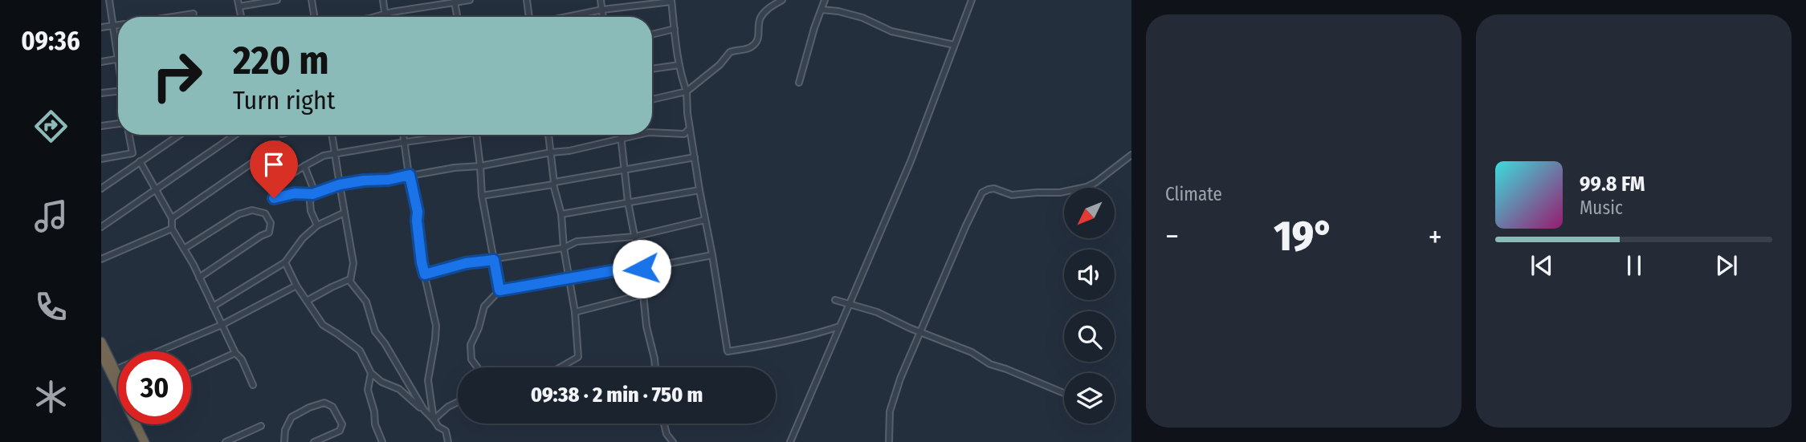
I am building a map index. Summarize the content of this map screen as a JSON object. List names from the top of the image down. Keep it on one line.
{"north":"bottom left","page":{"tabs":"09:36","tile":"Climate","turn":["220 m","Turn right"],"song":["99.8 FM","Music"],"heat":["−","19°","+"],"limit":"30","trip":"09:38 · 2 min · 750 m"}}
